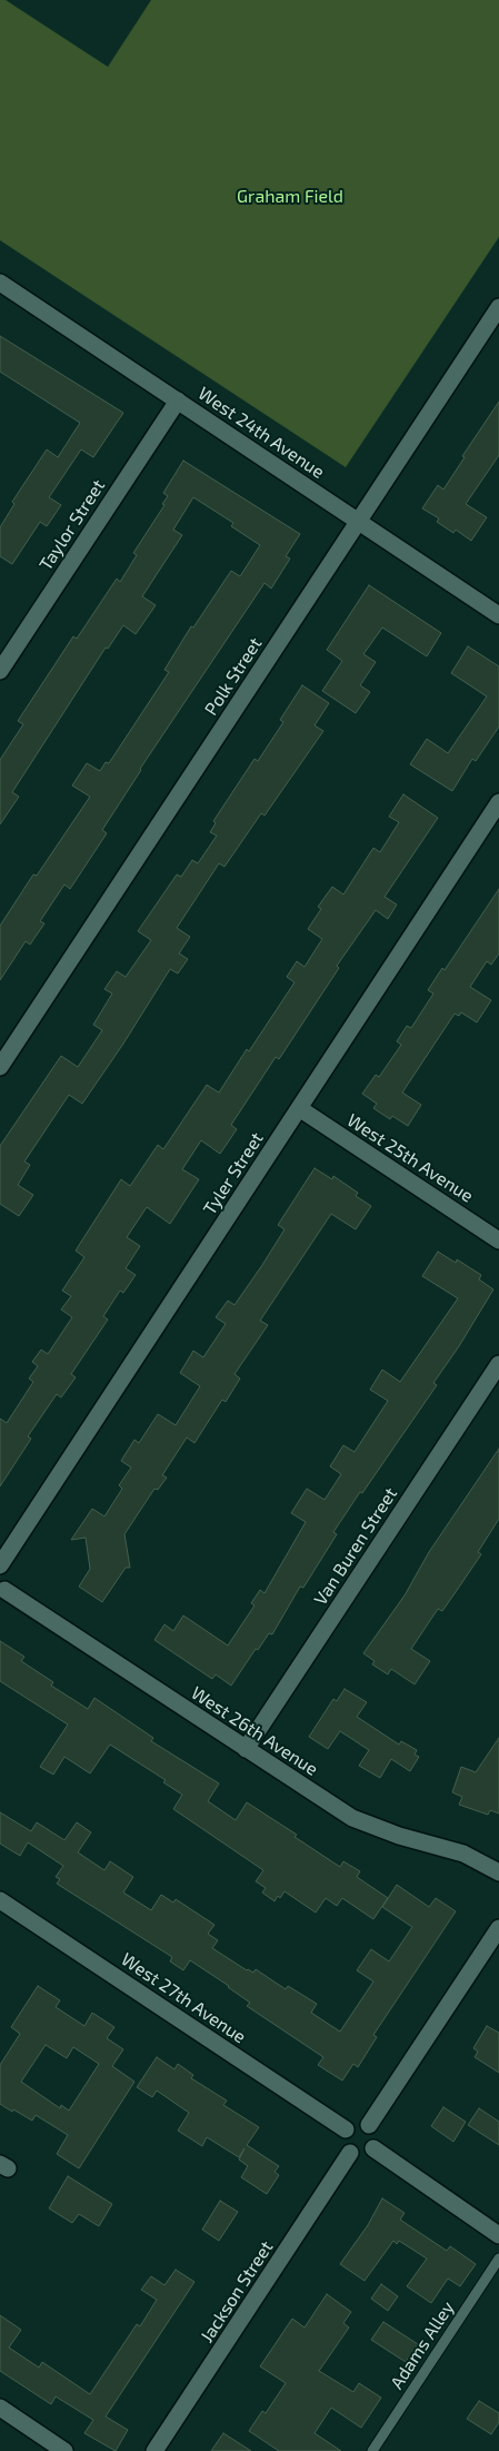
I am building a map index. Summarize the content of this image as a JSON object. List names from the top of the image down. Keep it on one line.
{"streets":{"street":["West 24th Avenue","Taylor Street","Polk Street","West 25th Avenue","Tyler Street","Van Buren Street","West 26th Avenue","West 27th Avenue","Jackson Street"],"lane":["Adams Alley"]},"crossings":[["West 24th Avenue","Taylor Street"],["West 24th Avenue","Polk Street"],["West 25th Avenue","Tyler Street"],["Van Buren Street","West 26th Avenue"],["West 27th Avenue","Jackson Street"]],"parks":["Graham Field"]}
